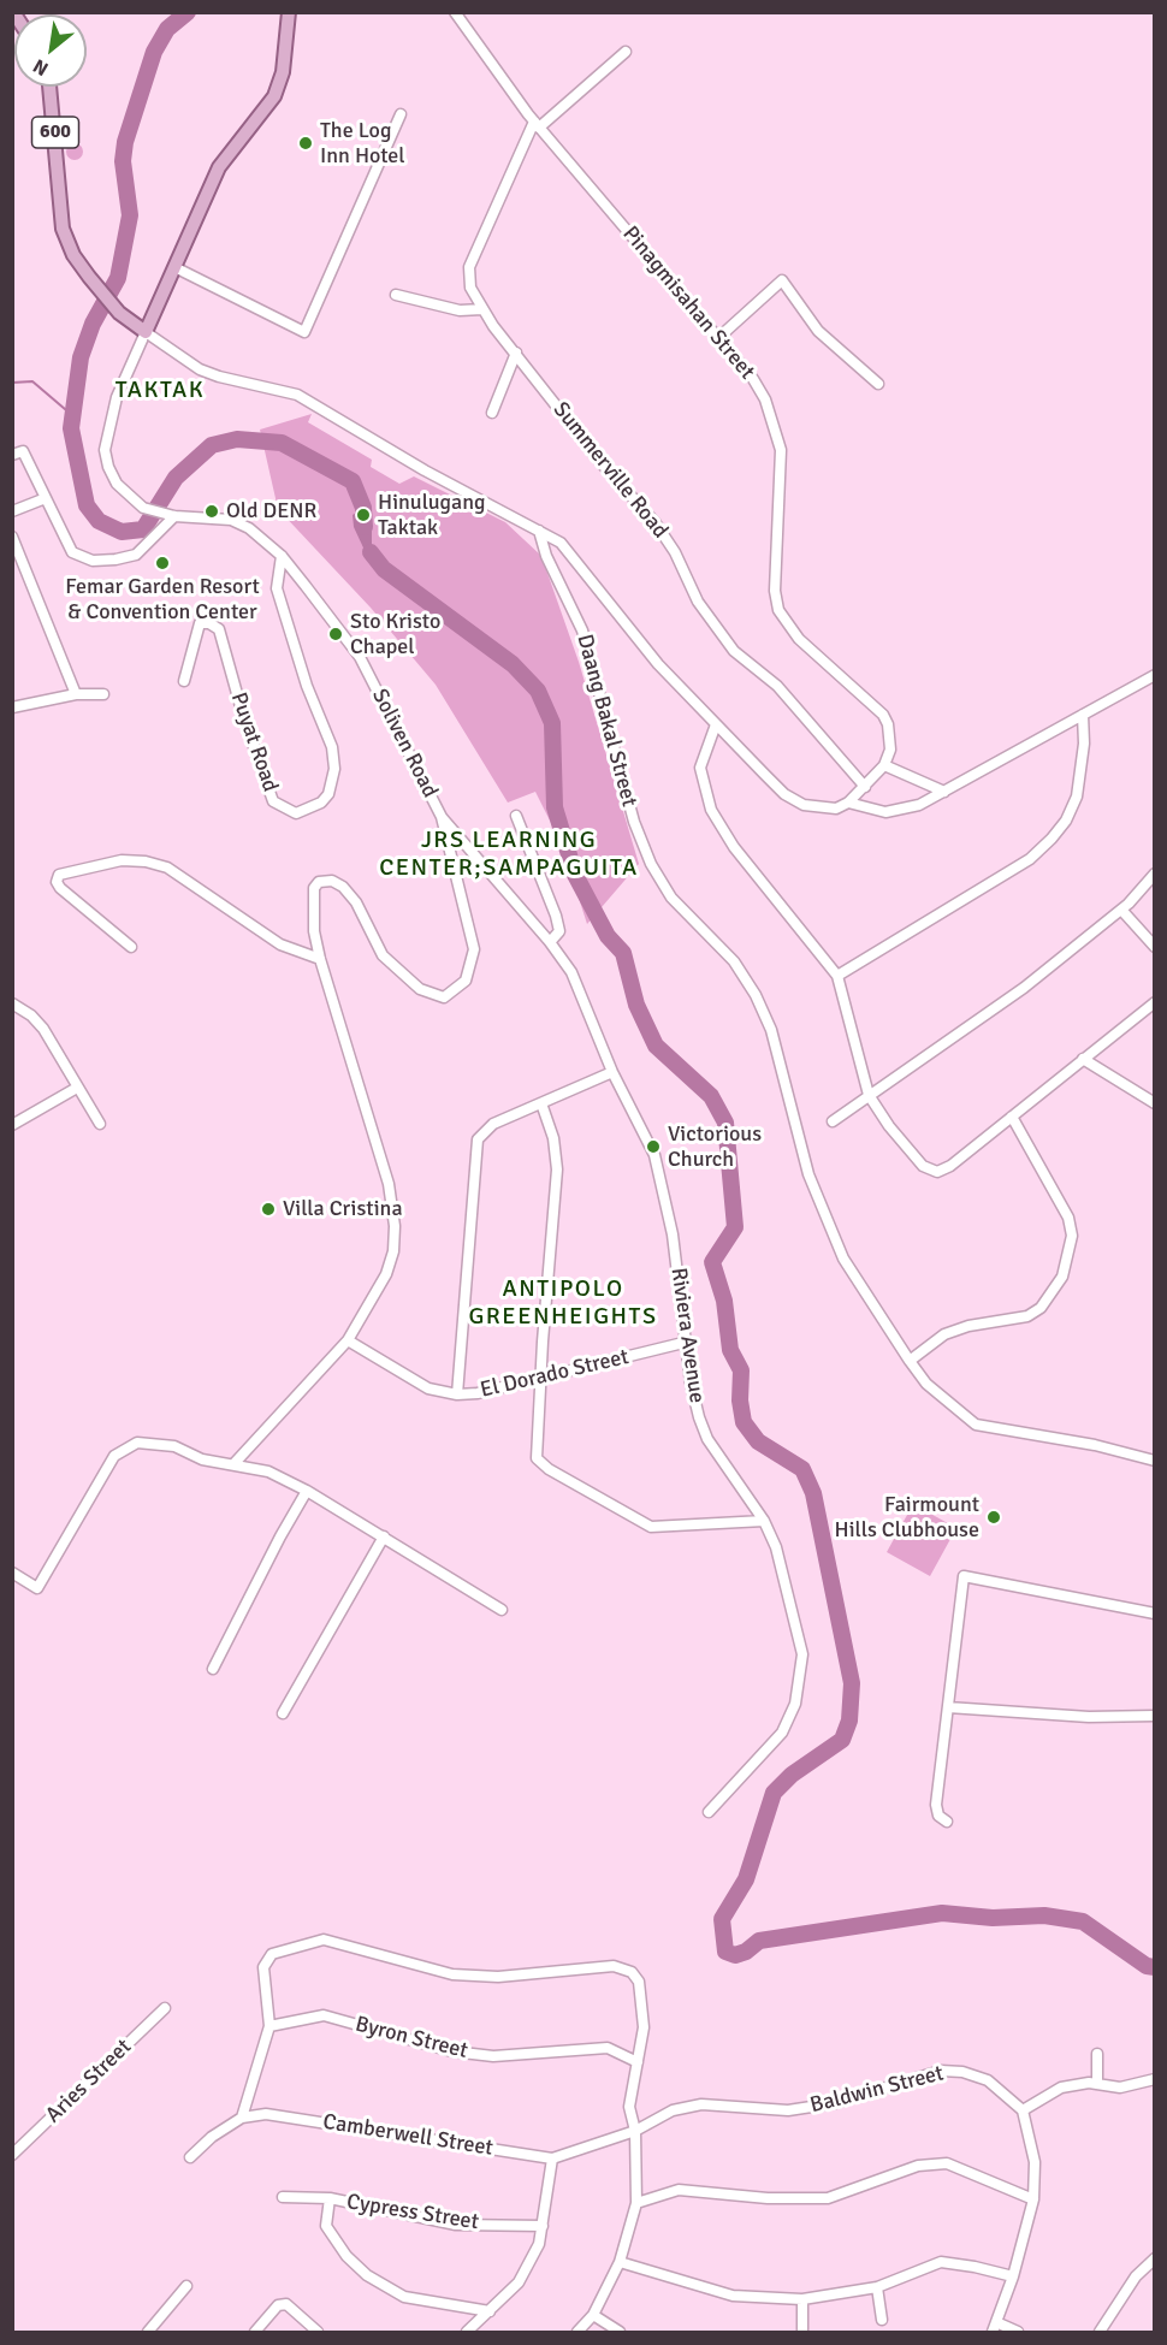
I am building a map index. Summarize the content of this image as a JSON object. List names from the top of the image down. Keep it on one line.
{"streets":{"main road":["600"],"street":["Pinagmisahan Street","Summerville Road","Daang Bakal Street","Puyat Road","Soliven Road","Riviera Avenue","El Dorado Street","Byron Street","Aries Street","Baldwin Street","Camberwell Street","Cypress Street"]},"crossings":[["600","Daang Bakal Street"],["600","Soliven Road"],["Pinagmisahan Street","Summerville Road"],["Puyat Road","Soliven Road"],["Soliven Road","Riviera Avenue"],["Riviera Avenue","El Dorado Street"],["Baldwin Street","Camberwell Street"]],"districts":["TAKTAK","JRS LEARNING CENTER;SAMPAGUITA","ANTIPOLO GREENHEIGHTS"],"places":["The Log Inn Hotel","Old DENR","Hinulugang Taktak","Femar Garden Resort & Convention Center","Sto Kristo Chapel","Victorious Church","Villa Cristina","Fairmount Hills Clubhouse"],"north":"bottom left"}
